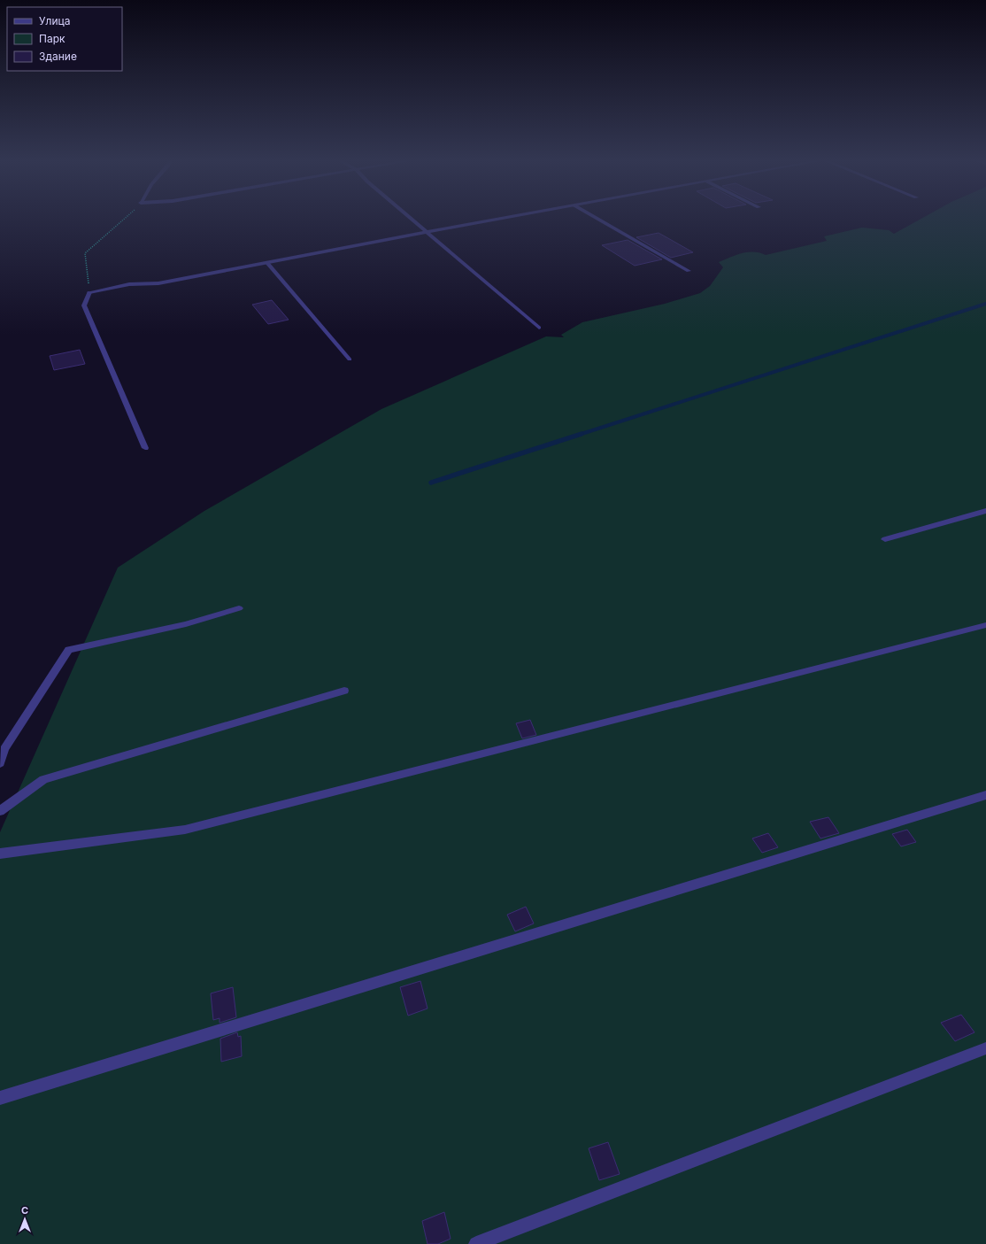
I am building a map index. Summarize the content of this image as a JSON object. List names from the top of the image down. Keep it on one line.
{"legend":["Улица","Парк","Здание"],"north":"top"}
